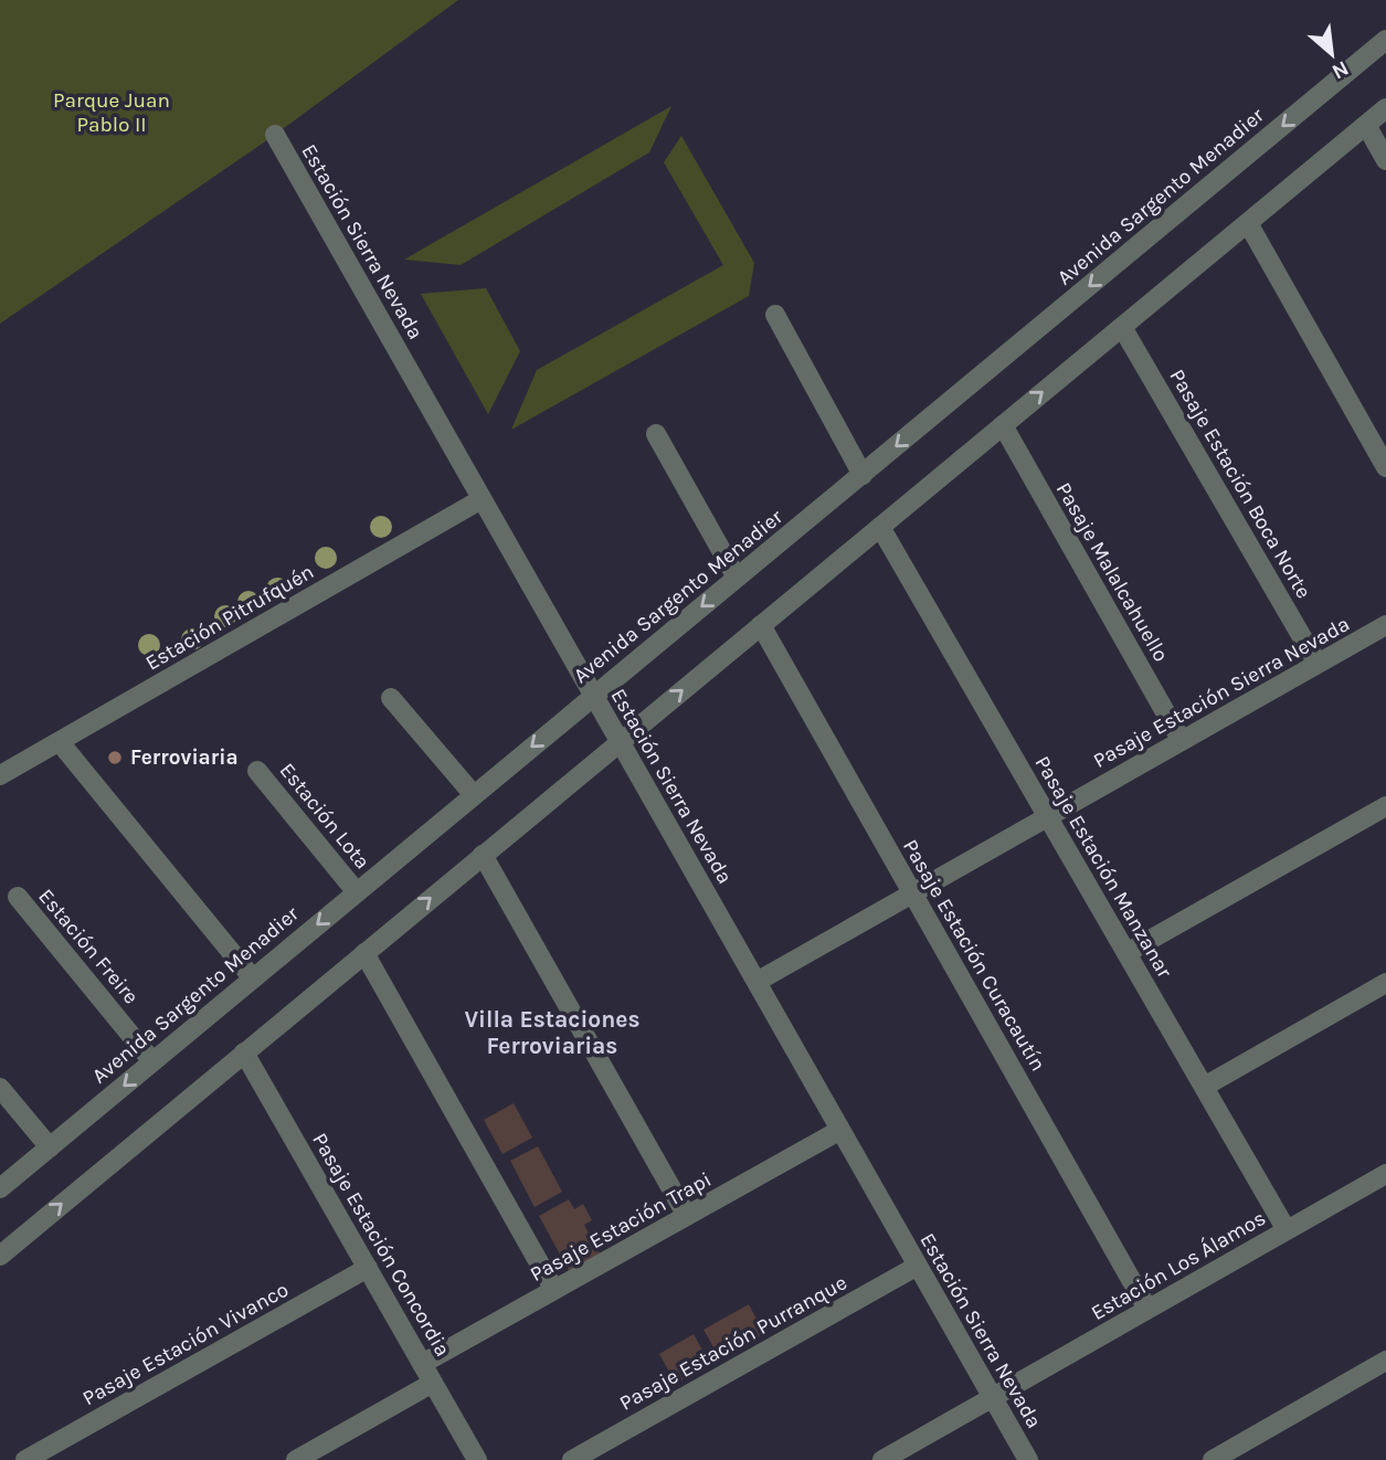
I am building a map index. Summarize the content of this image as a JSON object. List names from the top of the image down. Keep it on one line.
{"streets":{"street":["Avenida Sargento Menadier","Estación Sierra Nevada","Pasaje Estación Boca Norte","Pasaje Malalcahuello","Estación Pitrufquén","Pasaje Estación Sierra Nevada","Estación Lota","Pasaje Estación Manzanar","Estación Freire","Pasaje Estación Curacautín","Pasaje Estación Trapi","Pasaje Estación Concordia","Estación Los Álamos","Pasaje Estación Purranque","Pasaje Estación Vivanco"]},"crossings":[["Avenida Sargento Menadier","Estación Sierra Nevada"],["Avenida Sargento Menadier","Estación Lota"],["Avenida Sargento Menadier","Estación Freire"],["Estación Sierra Nevada","Estación Pitrufquén"],["Estación Sierra Nevada","Pasaje Estación Sierra Nevada"],["Estación Sierra Nevada","Pasaje Estación Trapi"],["Estación Sierra Nevada","Estación Los Álamos"],["Estación Sierra Nevada","Pasaje Estación Purranque"],["Pasaje Estación Boca Norte","Pasaje Estación Sierra Nevada"],["Pasaje Malalcahuello","Pasaje Estación Sierra Nevada"],["Pasaje Estación Sierra Nevada","Pasaje Estación Manzanar"],["Pasaje Estación Sierra Nevada","Pasaje Estación Curacautín"],["Pasaje Estación Manzanar","Estación Los Álamos"],["Pasaje Estación Curacautín","Estación Los Álamos"],["Pasaje Estación Trapi","Pasaje Estación Concordia"],["Pasaje Estación Concordia","Pasaje Estación Vivanco"]],"districts":["Villa Estaciones Ferroviarias"],"parks":["Parque Juan Pablo II"],"places":["Ferroviaria"],"north":"bottom right"}
